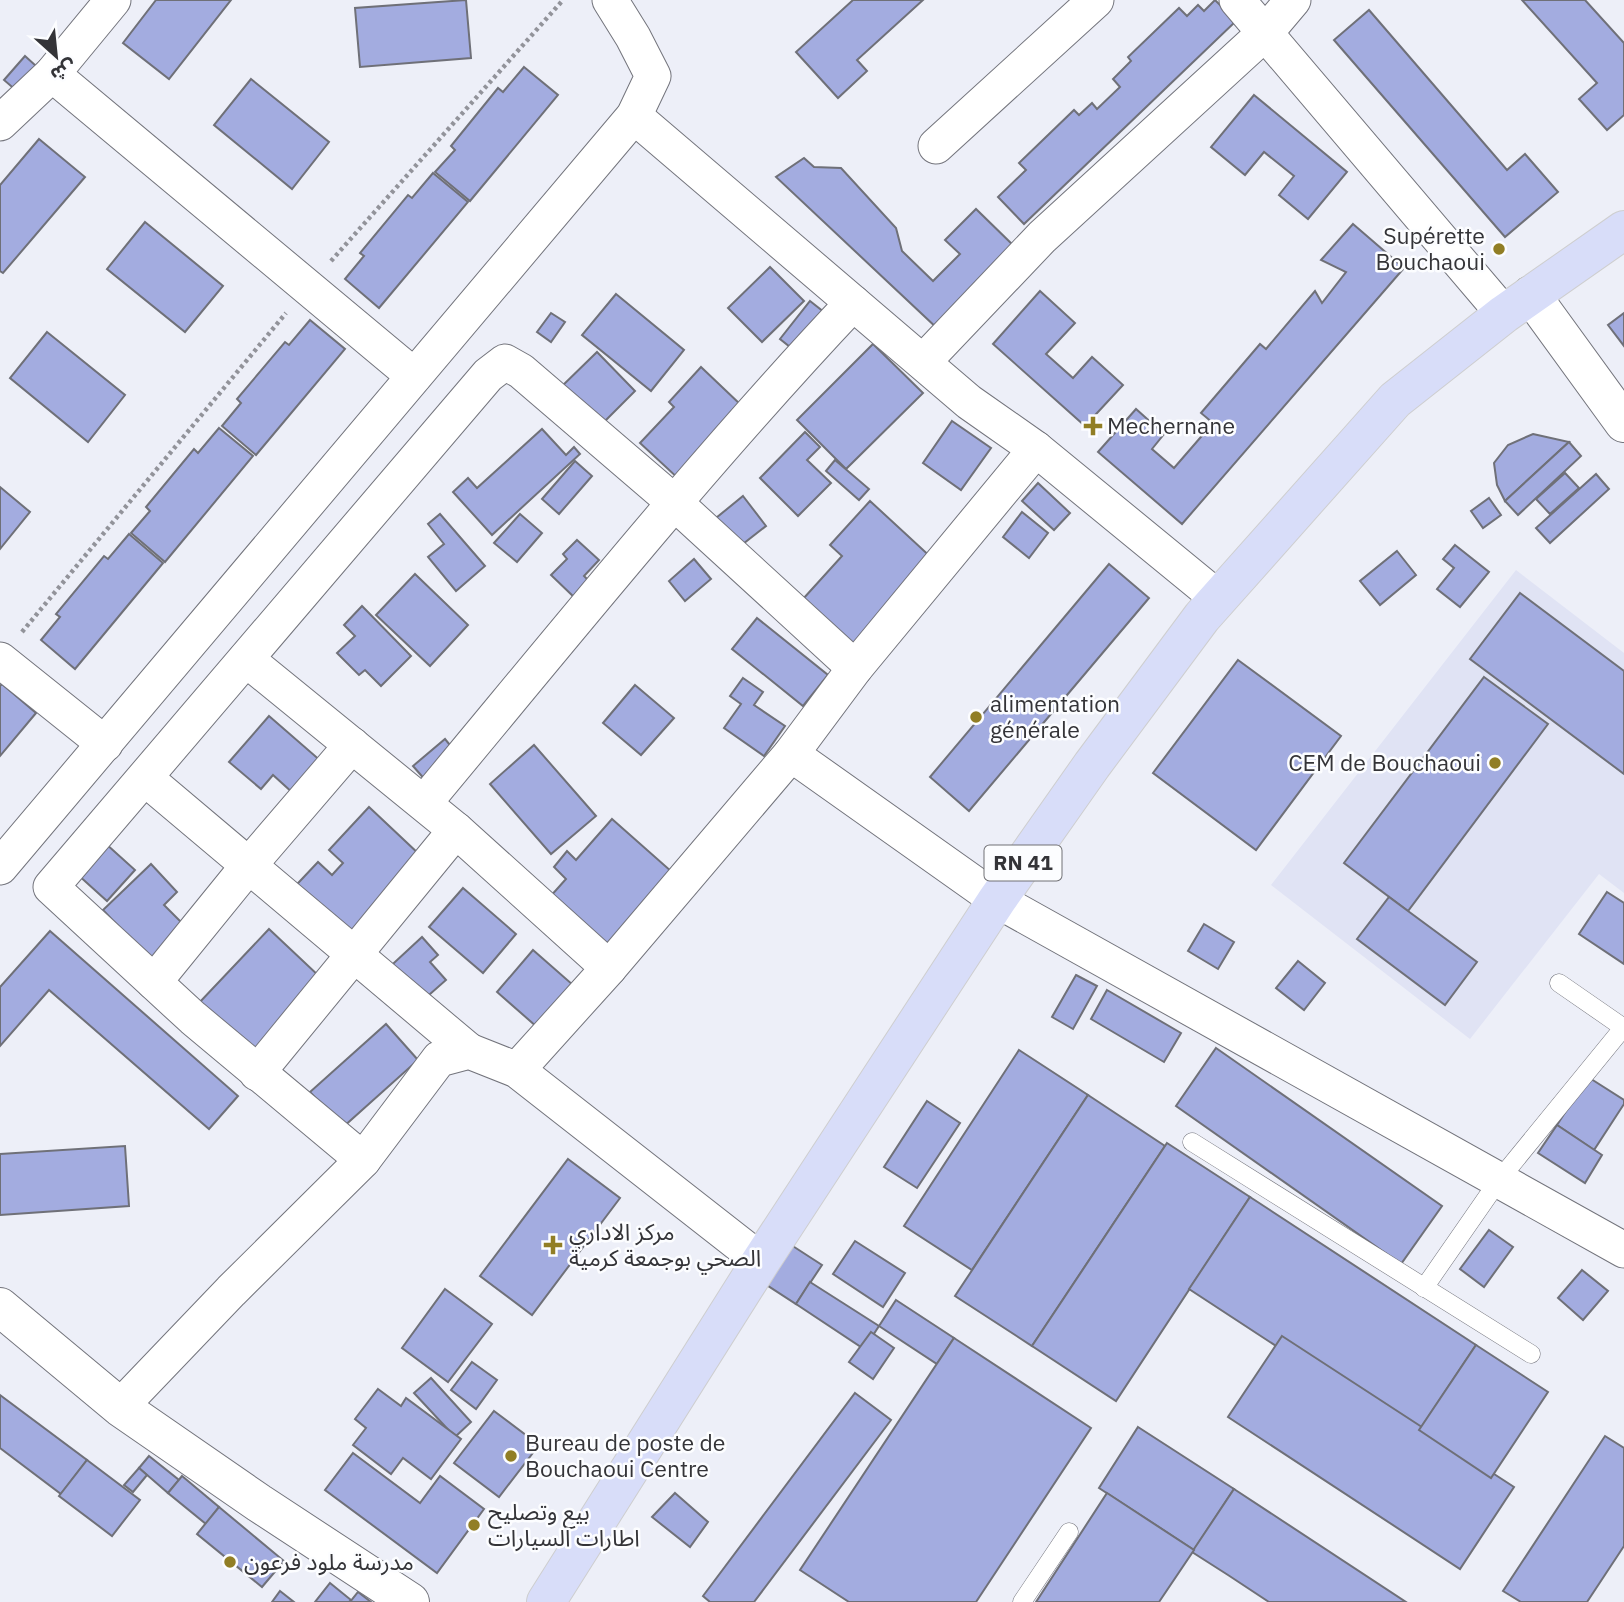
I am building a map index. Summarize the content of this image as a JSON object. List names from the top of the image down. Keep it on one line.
{"streets":{"main road":["RN 41"]},"places":{"other":["Supérette Bouchaoui","alimentation générale","CEM de Bouchaoui","Bureau de poste de Bouchaoui Centre","بيع وتصليح اطارات السيارات","مدرسة ملود فرعون"],"health":["Mechernane","مركز الاداري الصحي بوجمعة كرمية"]},"north":"bottom right"}
